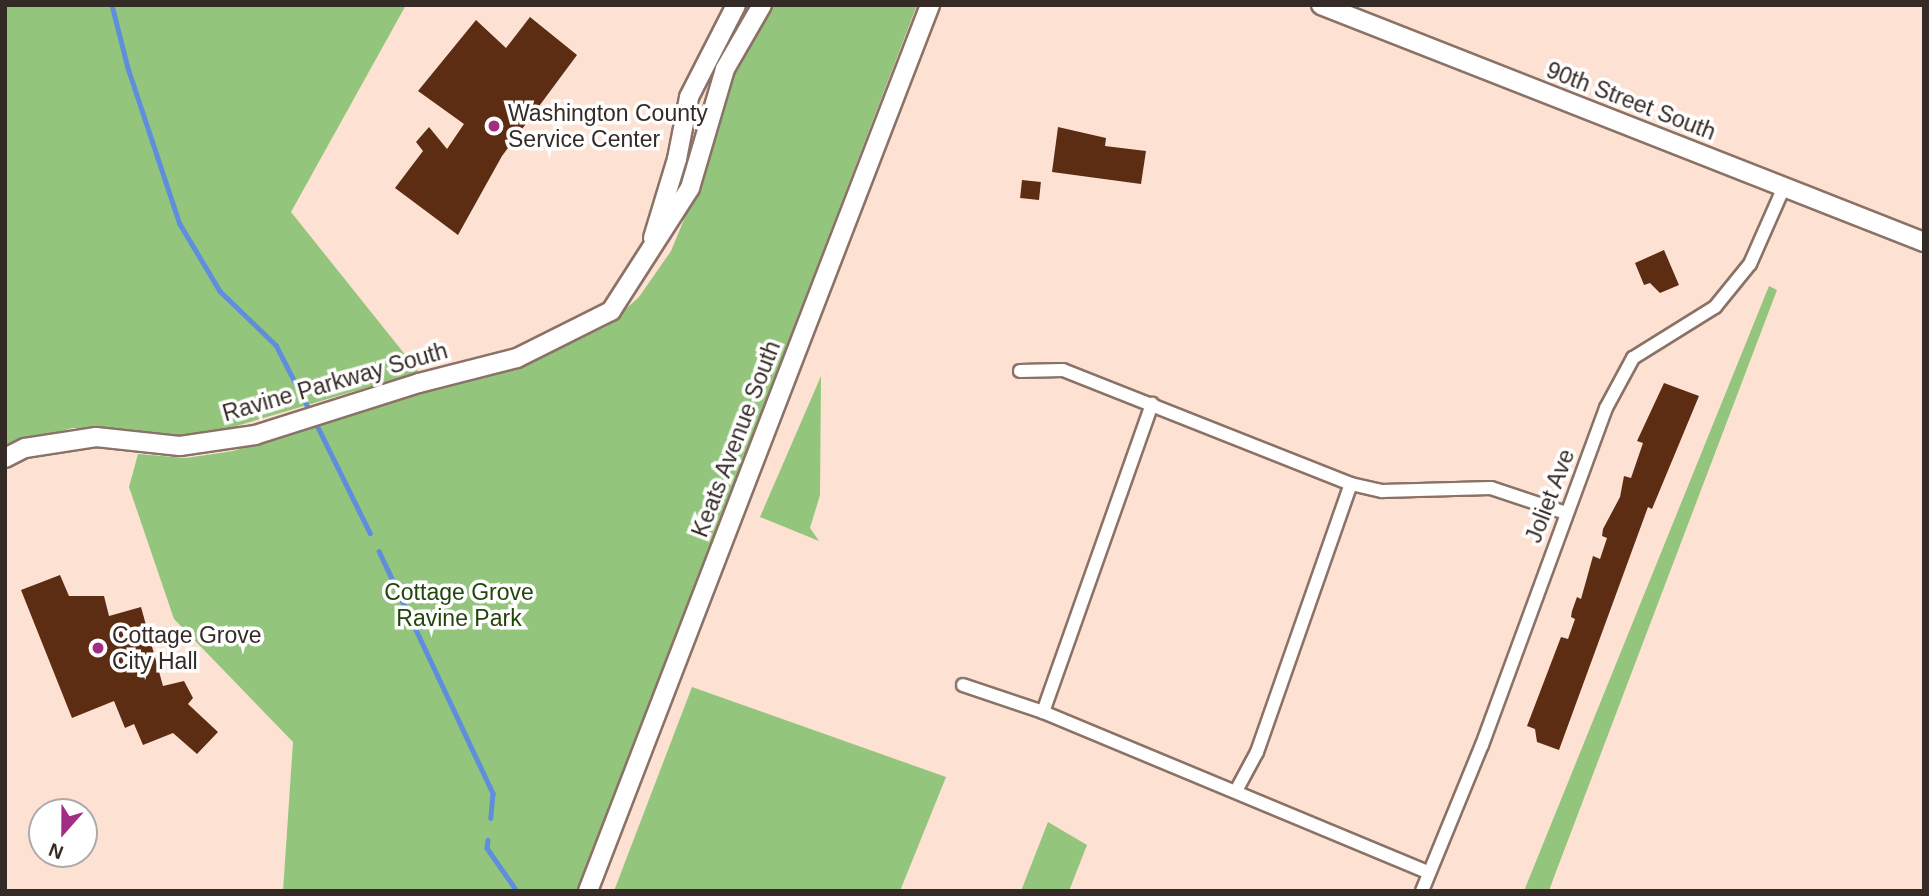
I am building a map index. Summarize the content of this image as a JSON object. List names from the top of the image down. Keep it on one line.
{"streets":{"street":["90th Street South","Ravine Parkway South","Keats Avenue South","Joliet Ave"]},"crossings":[["90th Street South","Joliet Ave"]],"parks":["Cottage Grove Ravine Park"],"places":["Washington County Service Center","Cottage Grove City Hall"],"north":"bottom"}
